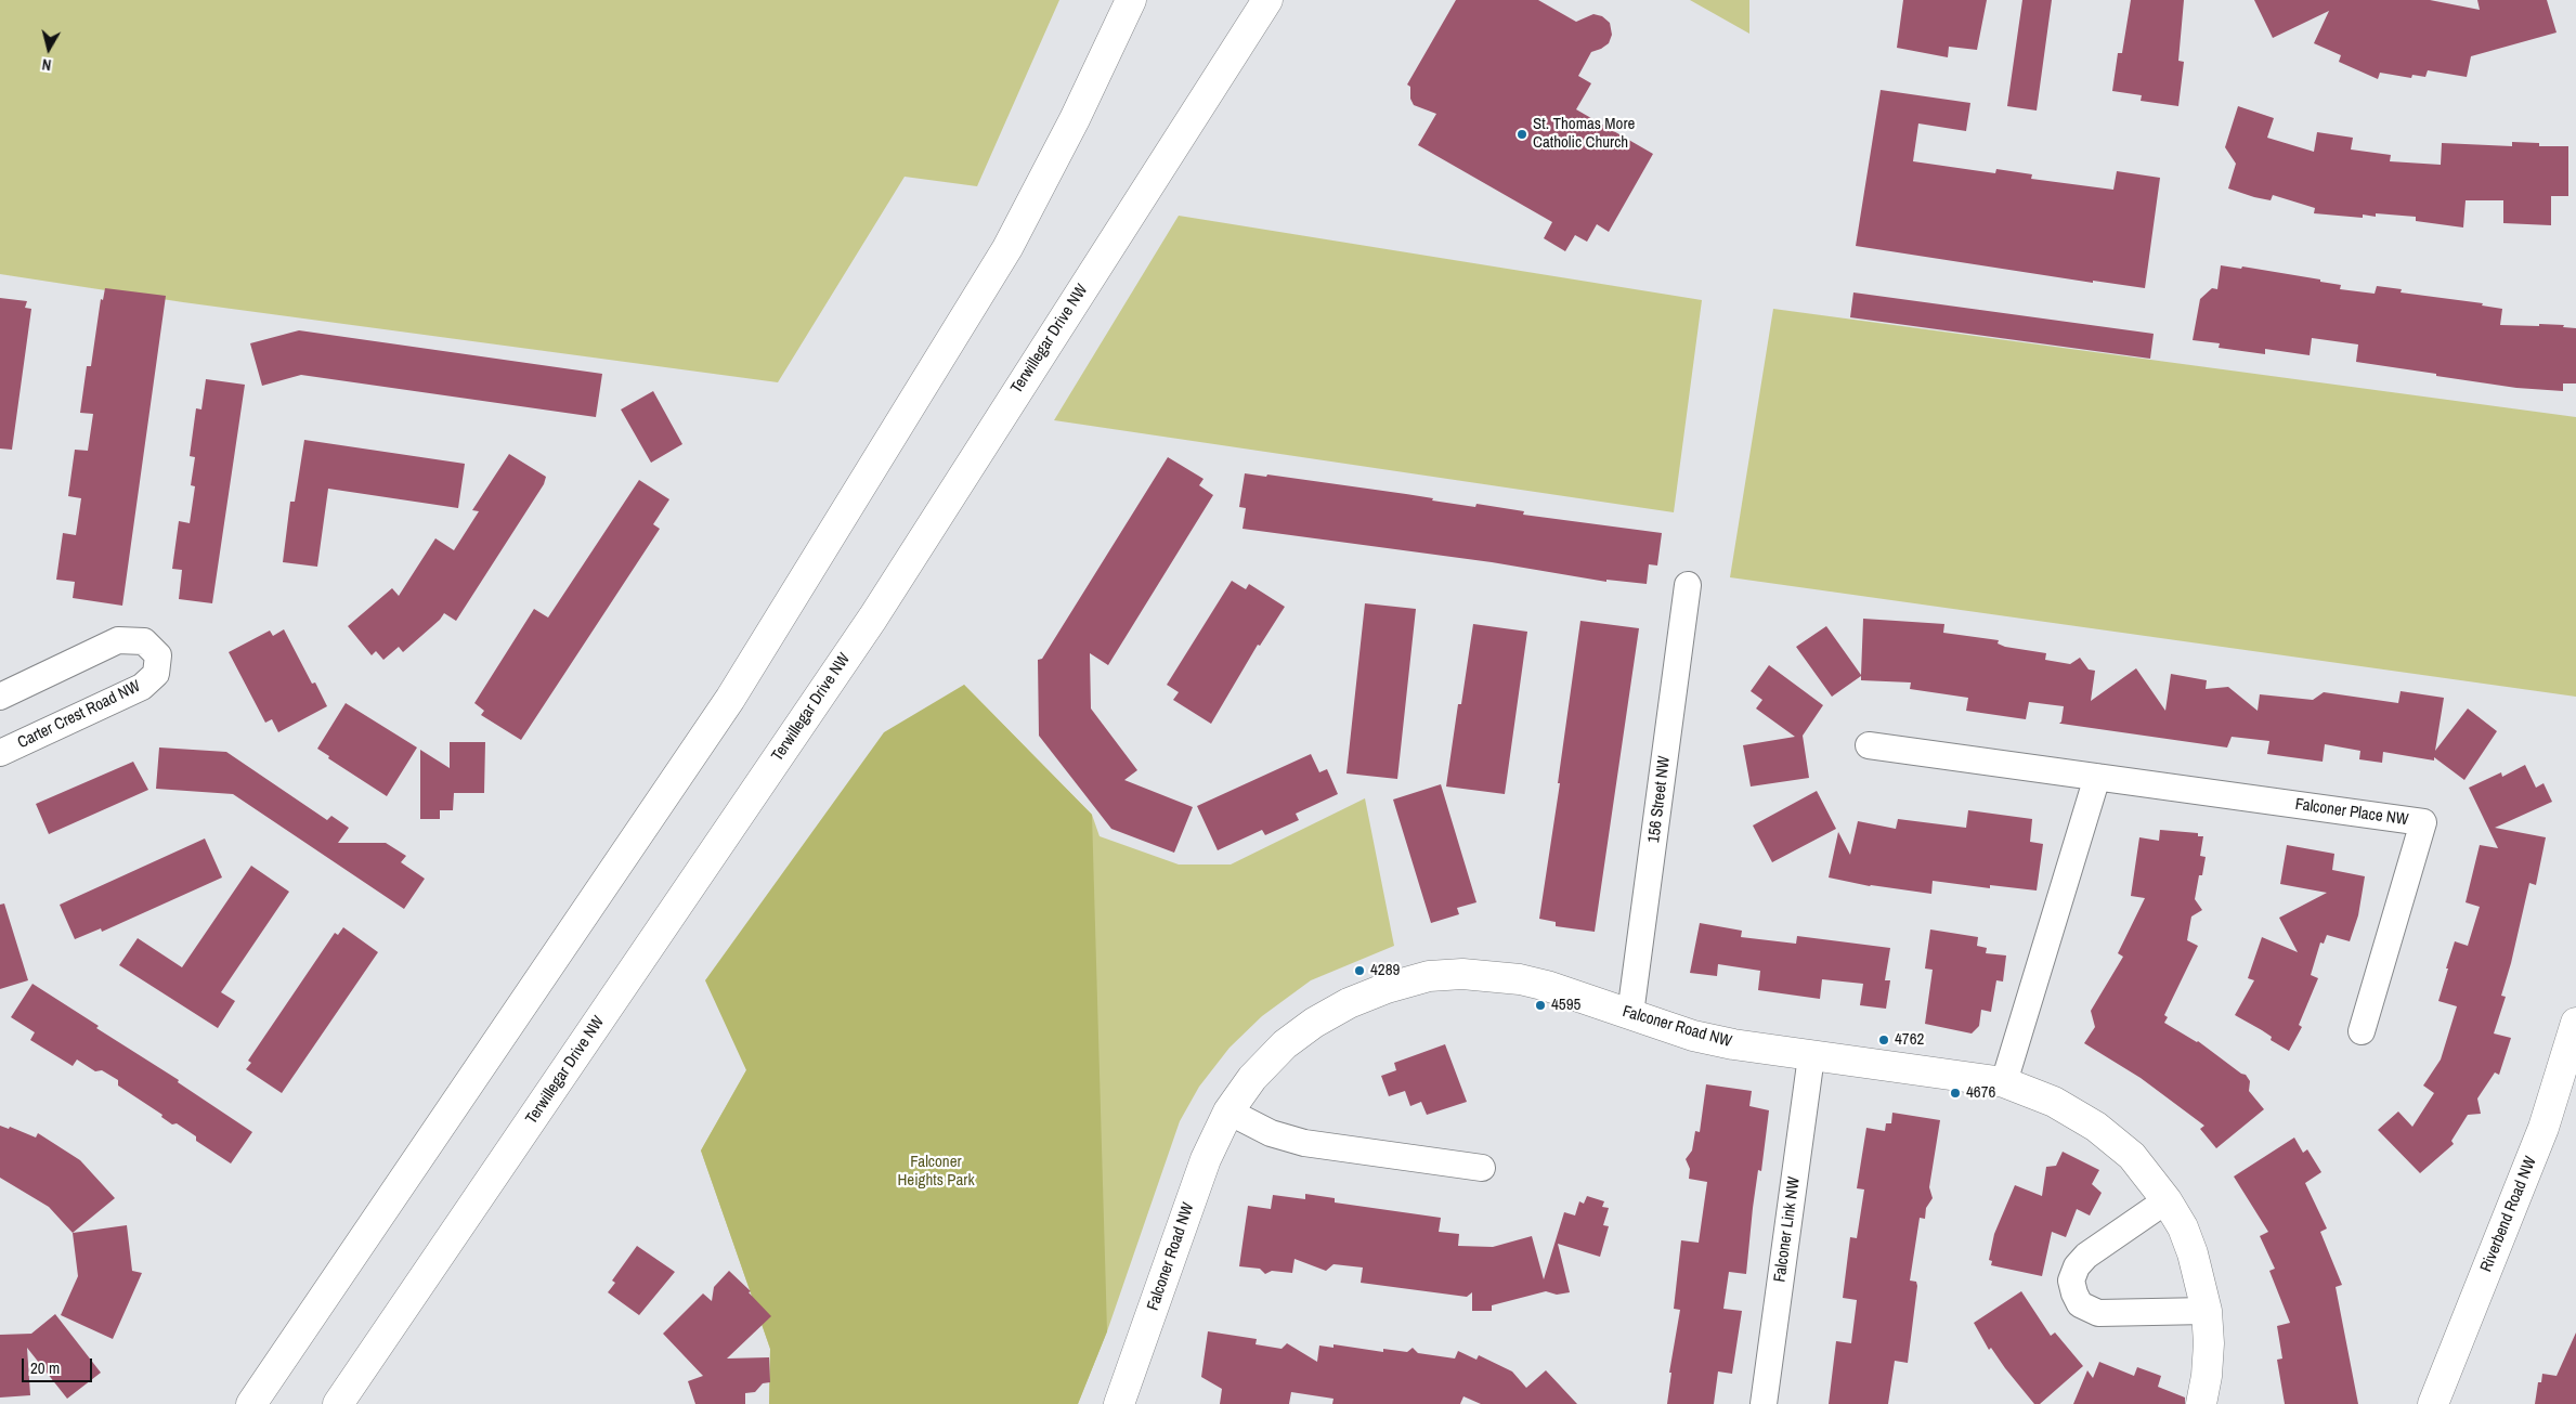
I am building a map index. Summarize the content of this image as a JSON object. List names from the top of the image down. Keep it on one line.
{"streets":{"main road":["Terwillegar Drive NW","Falconer Road NW","Riverbend Road NW"],"street":["Carter Crest Road NW","156 Street NW","Falconer Place NW","Falconer Link NW"]},"crossings":[["156 Street NW","Falconer Road NW"],["Falconer Road NW","Falconer Link NW"]],"parks":["Falconer Heights Park"],"places":["St. Thomas More Catholic Church","4289","4595","4762","4676"],"scale_bar":"20 m","north":"bottom"}
